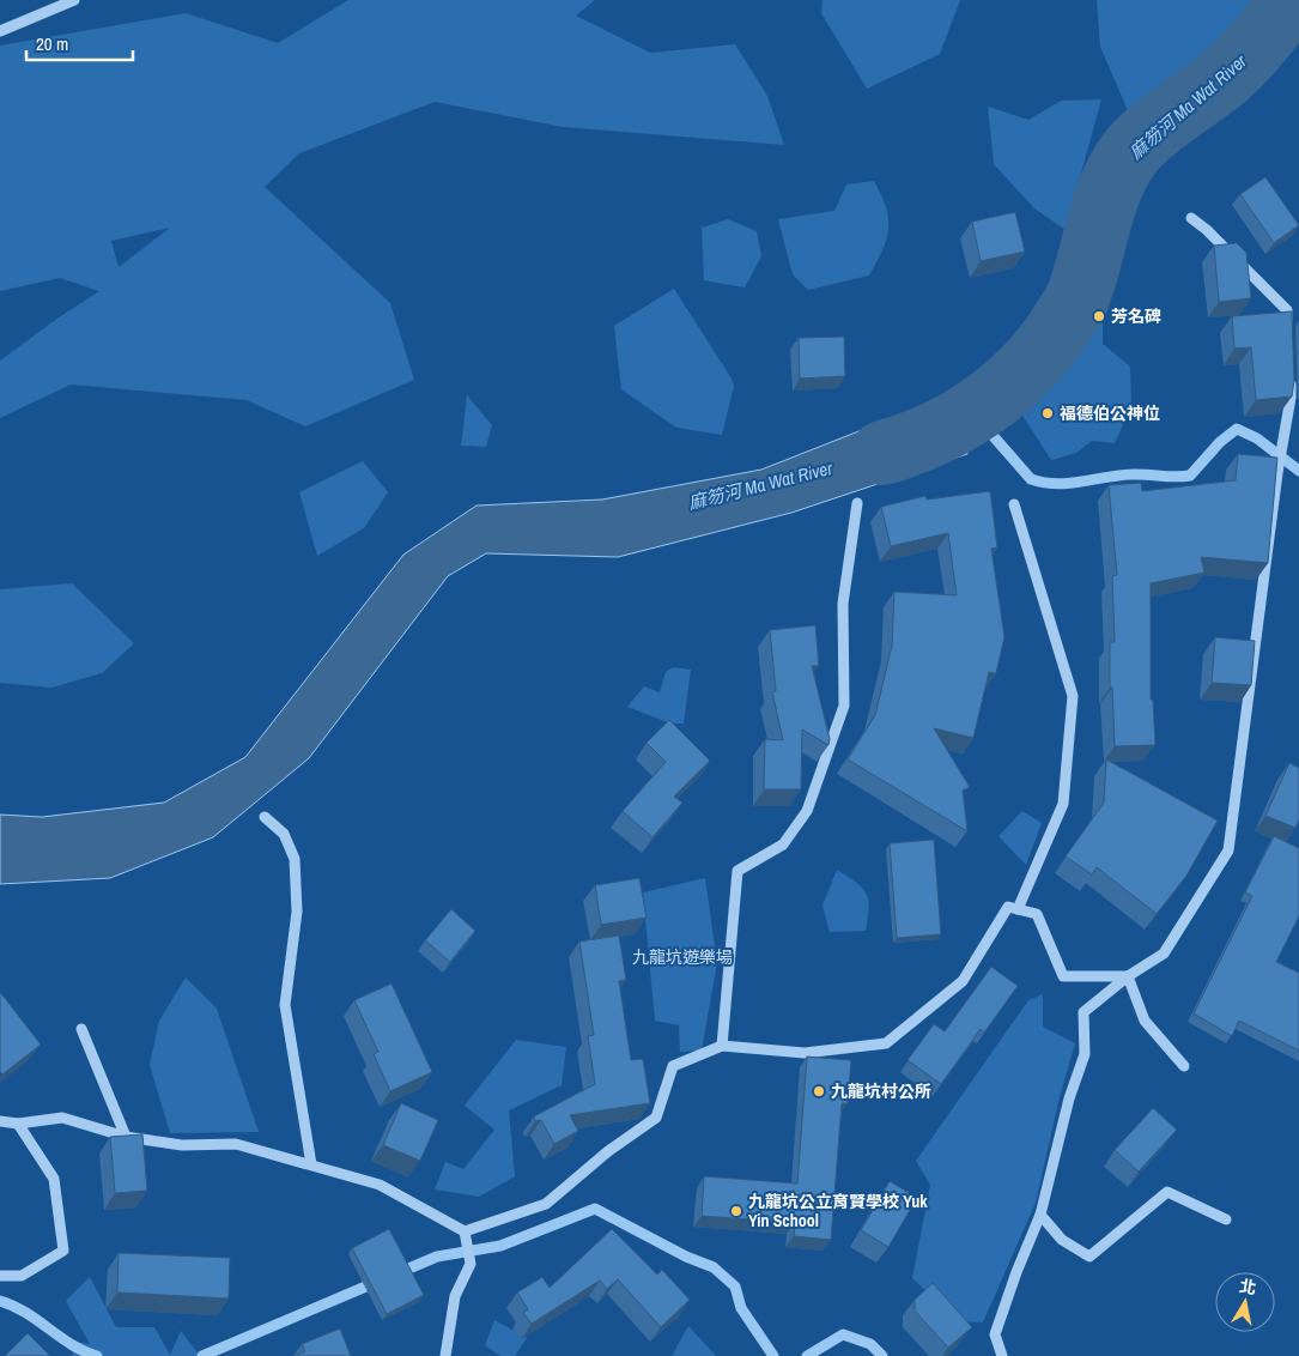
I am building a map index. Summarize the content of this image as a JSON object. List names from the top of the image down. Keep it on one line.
{"water":["麻笏河 Ma Wat River"],"parks":["九龍坑遊樂場"],"places":["芳名碑","福德伯公神位","九龍坑村公所","九龍坑公立育賢學校 Yuk Yin School"],"scale_bar":"20 m","north":"top"}
